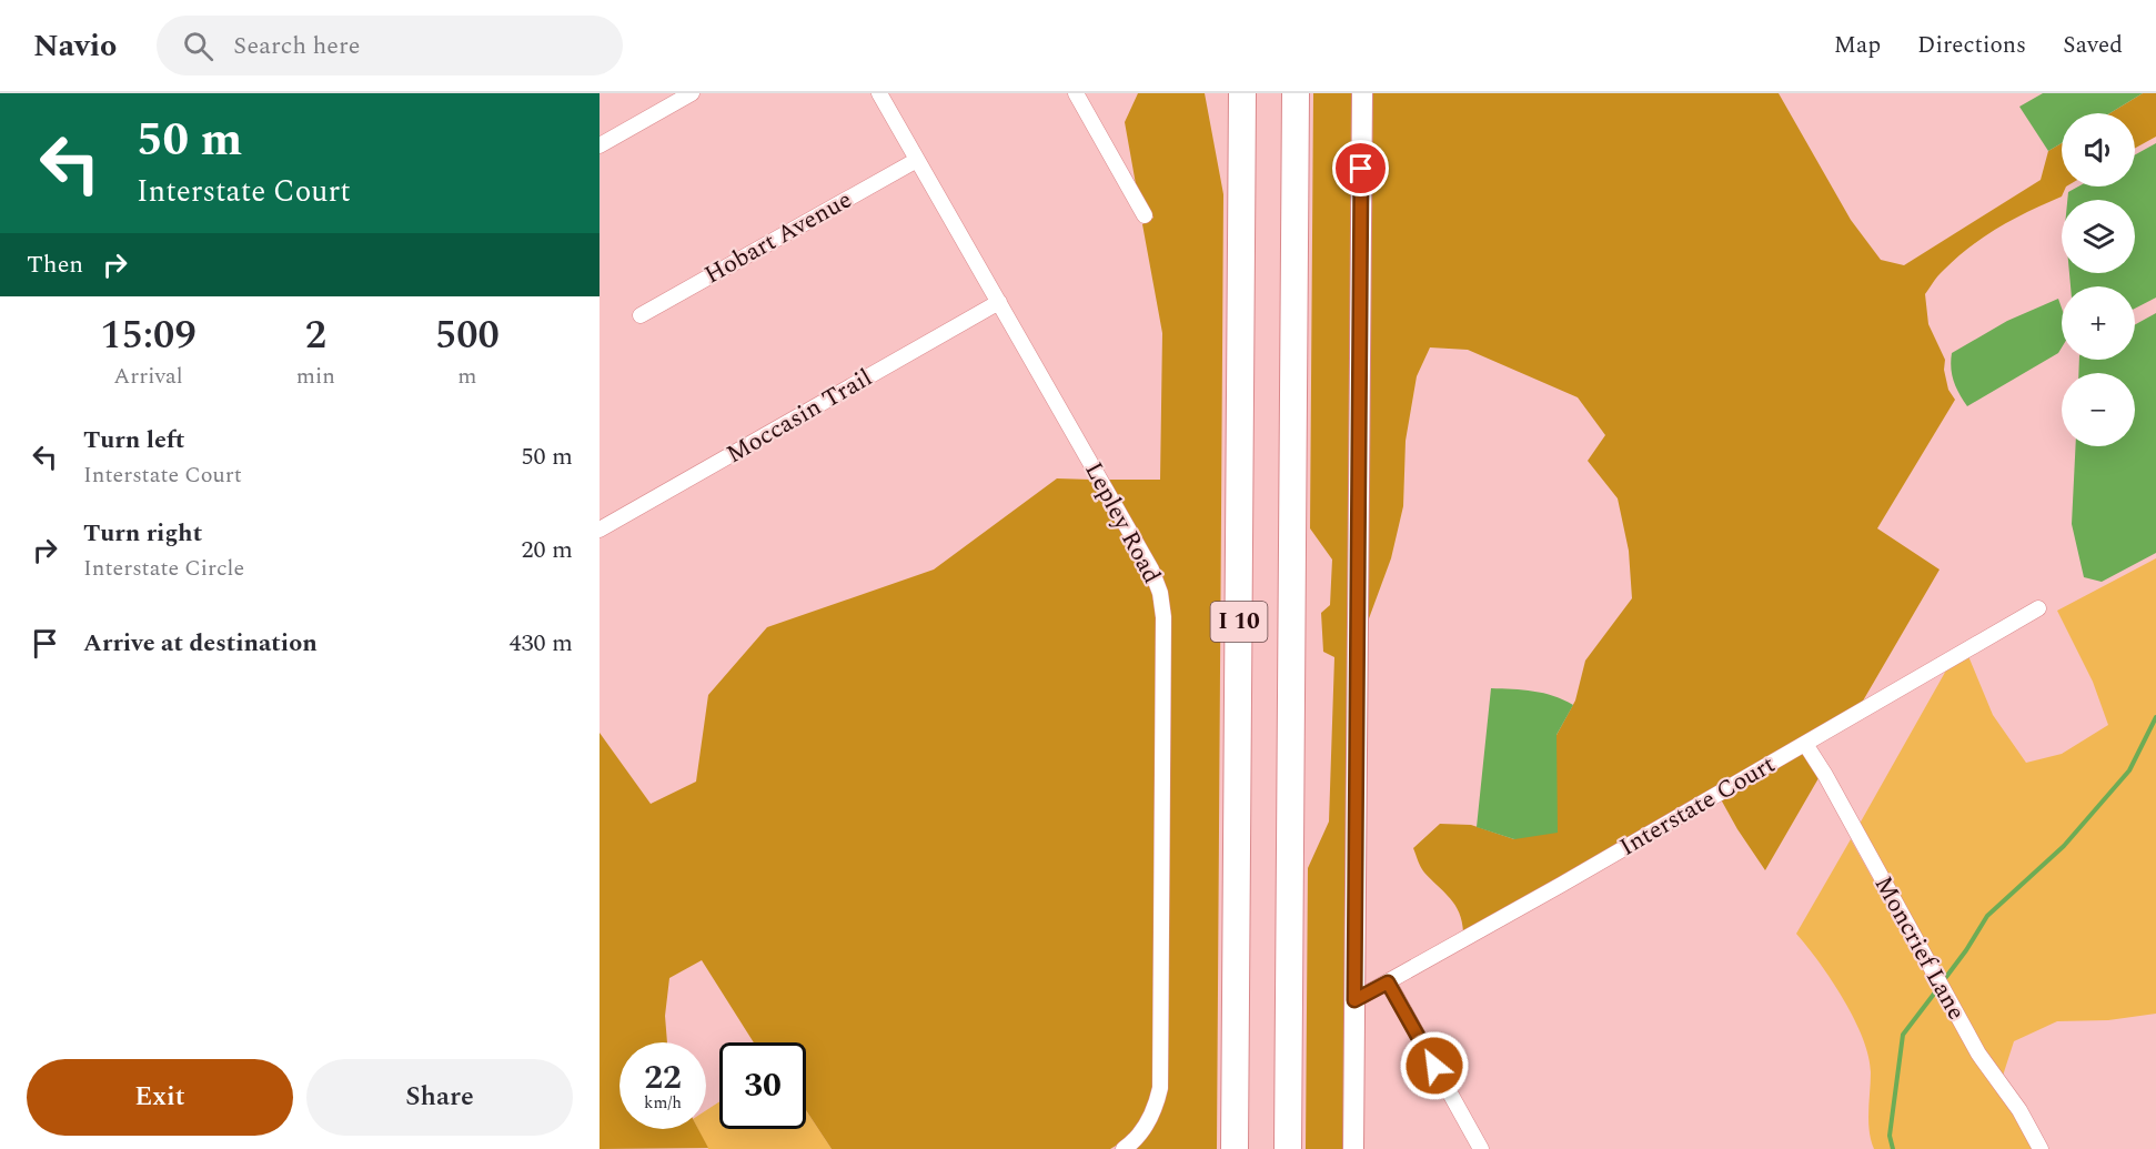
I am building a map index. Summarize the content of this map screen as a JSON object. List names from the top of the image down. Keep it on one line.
{"streets":{"highway":["I 10"],"street":["Hobart Avenue","Moccasin Trail","Lepley Road","Interstate Court","Moncrief Lane"]},"crossings":[["Hobart Avenue","Lepley Road"],["Moccasin Trail","Lepley Road"],["Interstate Court","Moncrief Lane"]],"page":{"header":"Navio","search":"Search here","nav":["Map","Directions","Saved"],"turn":["50 m","Interstate Court"],"map_buttons":["+","−"],"then":"Then","eta":["15:09","Arrival","2","min","500","m"],"list":[{"name":"Turn left","note":"Interstate Court","value":"50 m"},{"name":"Turn right","note":"Interstate Circle","value":"20 m"},{"name":"Arrive at destination","value":"430 m"}],"speed":"22 km/h","limit":"30","buttons":["Exit","Share"]}}
